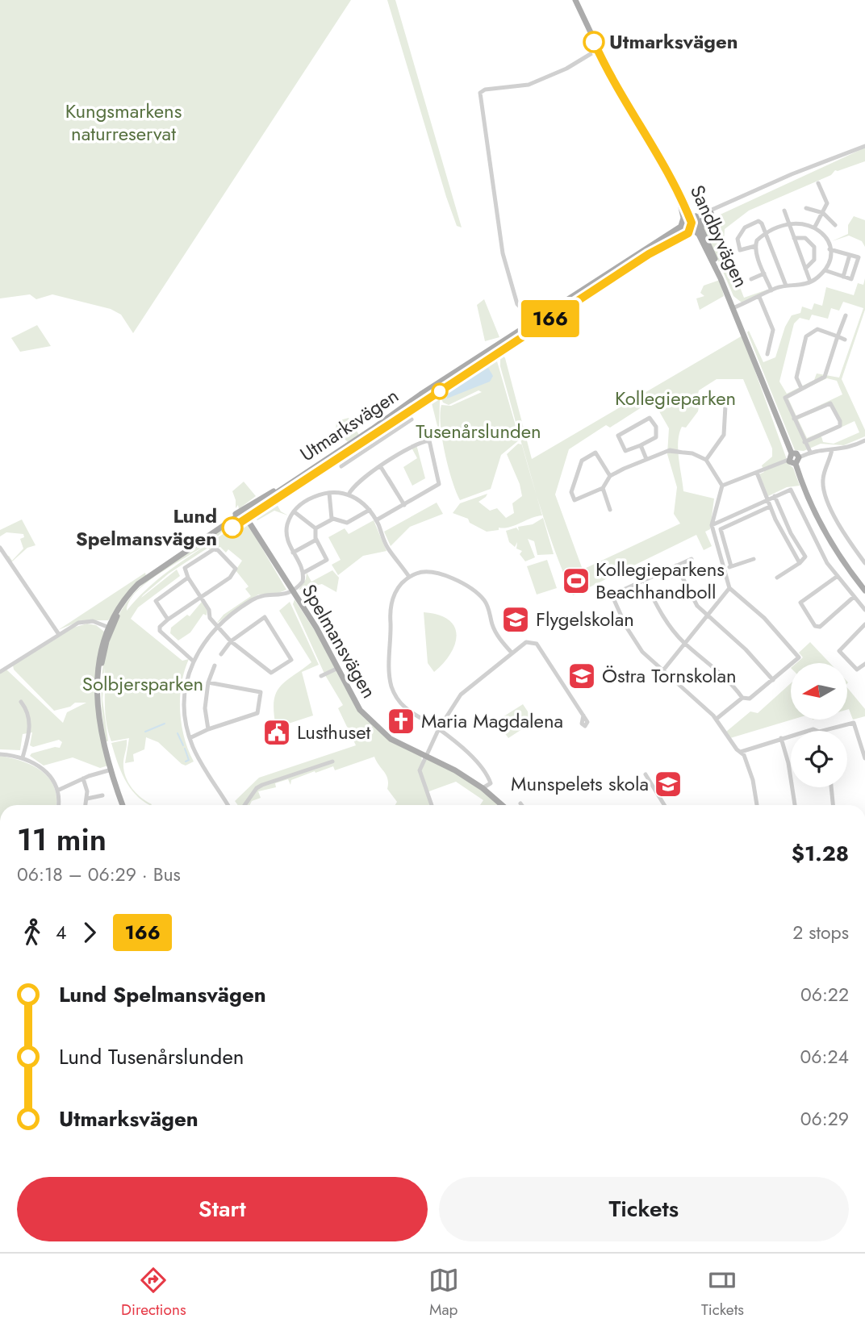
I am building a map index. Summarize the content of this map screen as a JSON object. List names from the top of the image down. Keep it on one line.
{"streets":{"main road":["Sandbyvägen","Utmarksvägen","Spelmansvägen"]},"crossings":[["Sandbyvägen","Utmarksvägen"],["Utmarksvägen","Spelmansvägen"]],"parks":["Kungsmarkens naturreservat","Kollegieparken","Tusenårslunden","Solbjersparken"],"places":{"other":["Utmarksvägen","Lund Spelmansvägen"],"sports":["Kollegieparkens Beachhandboll"],"school or university":["Flygelskolan","Östra Tornskolan","Munspelets skola"],"church":["Maria Magdalena"],"public building":["Lusthuset"]},"lines":["bus line 166"],"north":"left","page":{"on_map":"166","heading":["11 min","06:18 – 06:29 · Bus","$1.28"],"legs":["4","166","2 stops"],"list":[{"name":"Lund Spelmansvägen","value":"06:22"},{"name":"Lund Tusenårslunden","value":"06:24"},{"name":"Utmarksvägen","value":"06:29"}],"buttons":["Start","Tickets"],"tabs":["Directions","Map","Tickets"]}}
